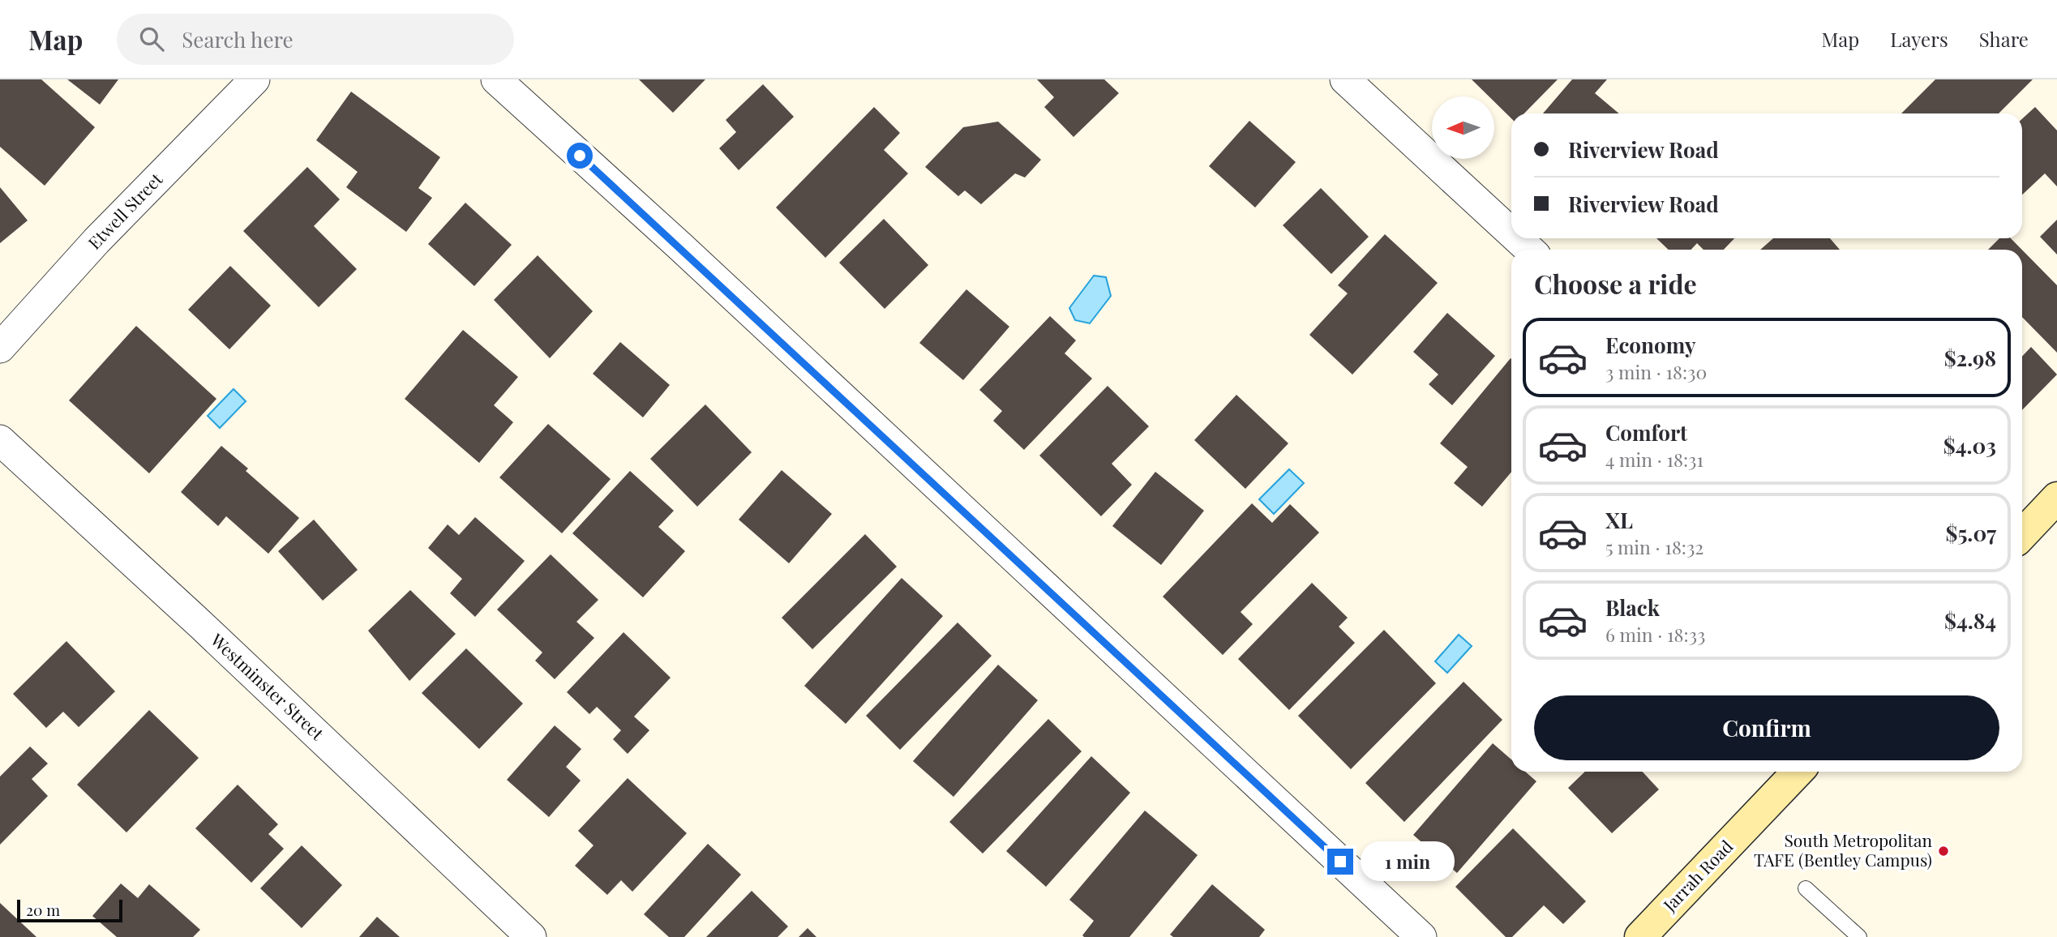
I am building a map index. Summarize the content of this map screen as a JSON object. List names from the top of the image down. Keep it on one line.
{"streets":{"street":["Etwell Street","Westminster Street","Jarrah Road"]},"places":["South Metropolitan TAFE (Bentley Campus)"],"scale_bar":"20 m","north":"left","page":{"header":"Map","search":"Search here","nav":["Map","Layers","Share"],"banner":["Riverview Road","Riverview Road"],"heading":"Choose a ride","list":[{"name":"Economy","note":"3 min · 18:30","value":"$2.98"},{"name":"Comfort","note":"4 min · 18:31","value":"$4.03"},{"name":"XL","note":"5 min · 18:32","value":"$5.07"},{"name":"Black","note":"6 min · 18:33","value":"$4.84"}],"buttons":"Confirm","bubble":"1 min","scale":"20 m"}}
